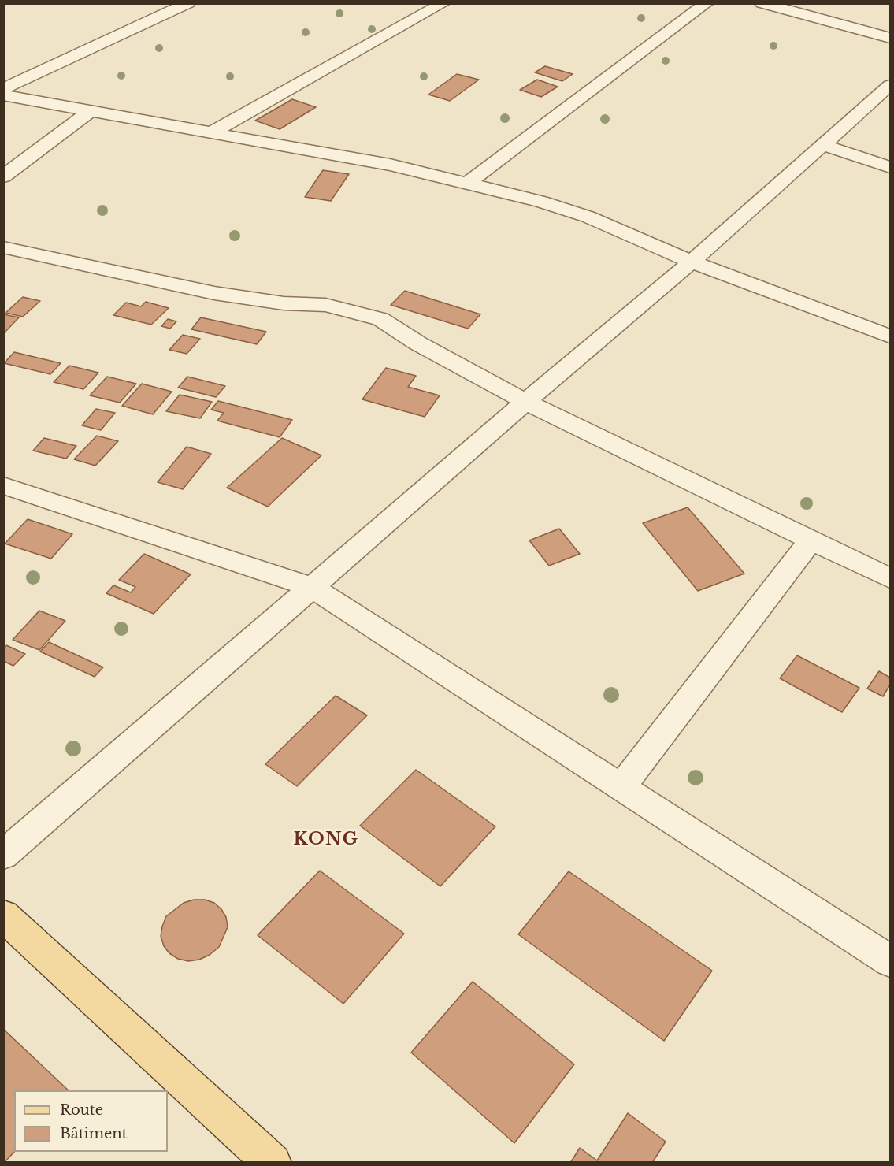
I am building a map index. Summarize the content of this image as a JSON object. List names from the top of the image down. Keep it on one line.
{"districts":["KONG"],"legend":["Route","Bâtiment"]}
